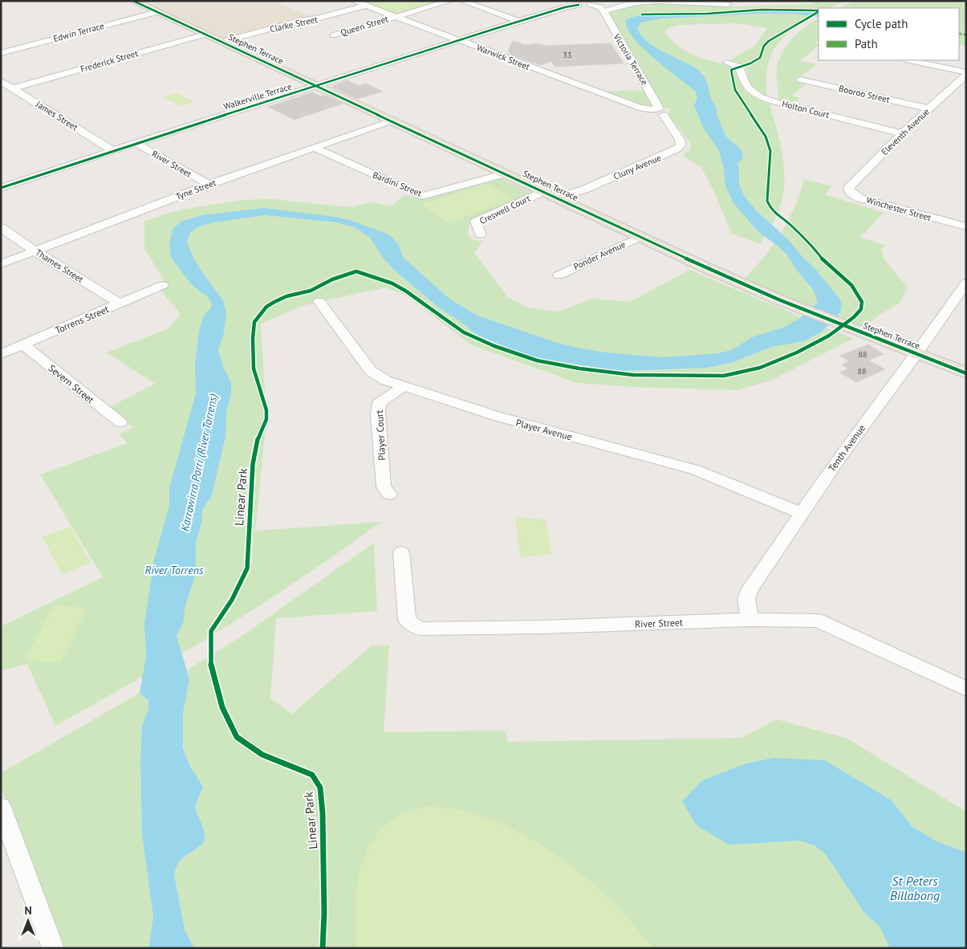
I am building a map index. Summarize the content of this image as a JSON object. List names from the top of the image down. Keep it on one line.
{"streets":{"main road":["Stephen Terrace"],"street":["Clarke Street","Queen Street","Edwin Terrace","Warwick Street","Victoria Terrace","Frederick Street","Booroo Street","Walkerville Terrace","Holton Court","James Street","Eleventh Avenue","River Street","Cluny Avenue","Bardini Street","Tyne Street","Winchester Street","Creswell Court","Ponder Avenue","Thames Street","Torrens Street","Severn Street","Player Avenue","Player Court","Tenth Avenue"],"cycle path":["Linear Park"]},"crossings":[["Clarke Street","Stephen Terrace"],["Clarke Street","Warwick Street"],["Queen Street","Warwick Street"],["Edwin Terrace","Stephen Terrace"],["Stephen Terrace","Frederick Street"],["Stephen Terrace","Walkerville Terrace"],["Stephen Terrace","Cluny Avenue"],["Stephen Terrace","Bardini Street"],["Stephen Terrace","Tyne Street"],["Stephen Terrace","Creswell Court"],["Stephen Terrace","Ponder Avenue"],["Stephen Terrace","Tenth Avenue"],["Warwick Street","Victoria Terrace"],["Warwick Street","Walkerville Terrace"],["Warwick Street","Cluny Avenue"],["Victoria Terrace","Cluny Avenue"],["Frederick Street","James Street"],["Booroo Street","Eleventh Avenue"],["Walkerville Terrace","James Street"],["Walkerville Terrace","River Street"],["Holton Court","Eleventh Avenue"],["Eleventh Avenue","Winchester Street"],["River Street","Tyne Street"],["River Street","Tenth Avenue"],["Bardini Street","Tyne Street"],["Tyne Street","Thames Street"],["Thames Street","Torrens Street"],["Torrens Street","Severn Street"],["Player Avenue","Player Court"],["Player Avenue","Tenth Avenue"]],"water":["Karrawirra Parri (River Torrens)","River Torrens","St Peters Billabong"],"house_numbers":["33","88","88"],"legend":["Cycle path","Path"],"north":"top"}
